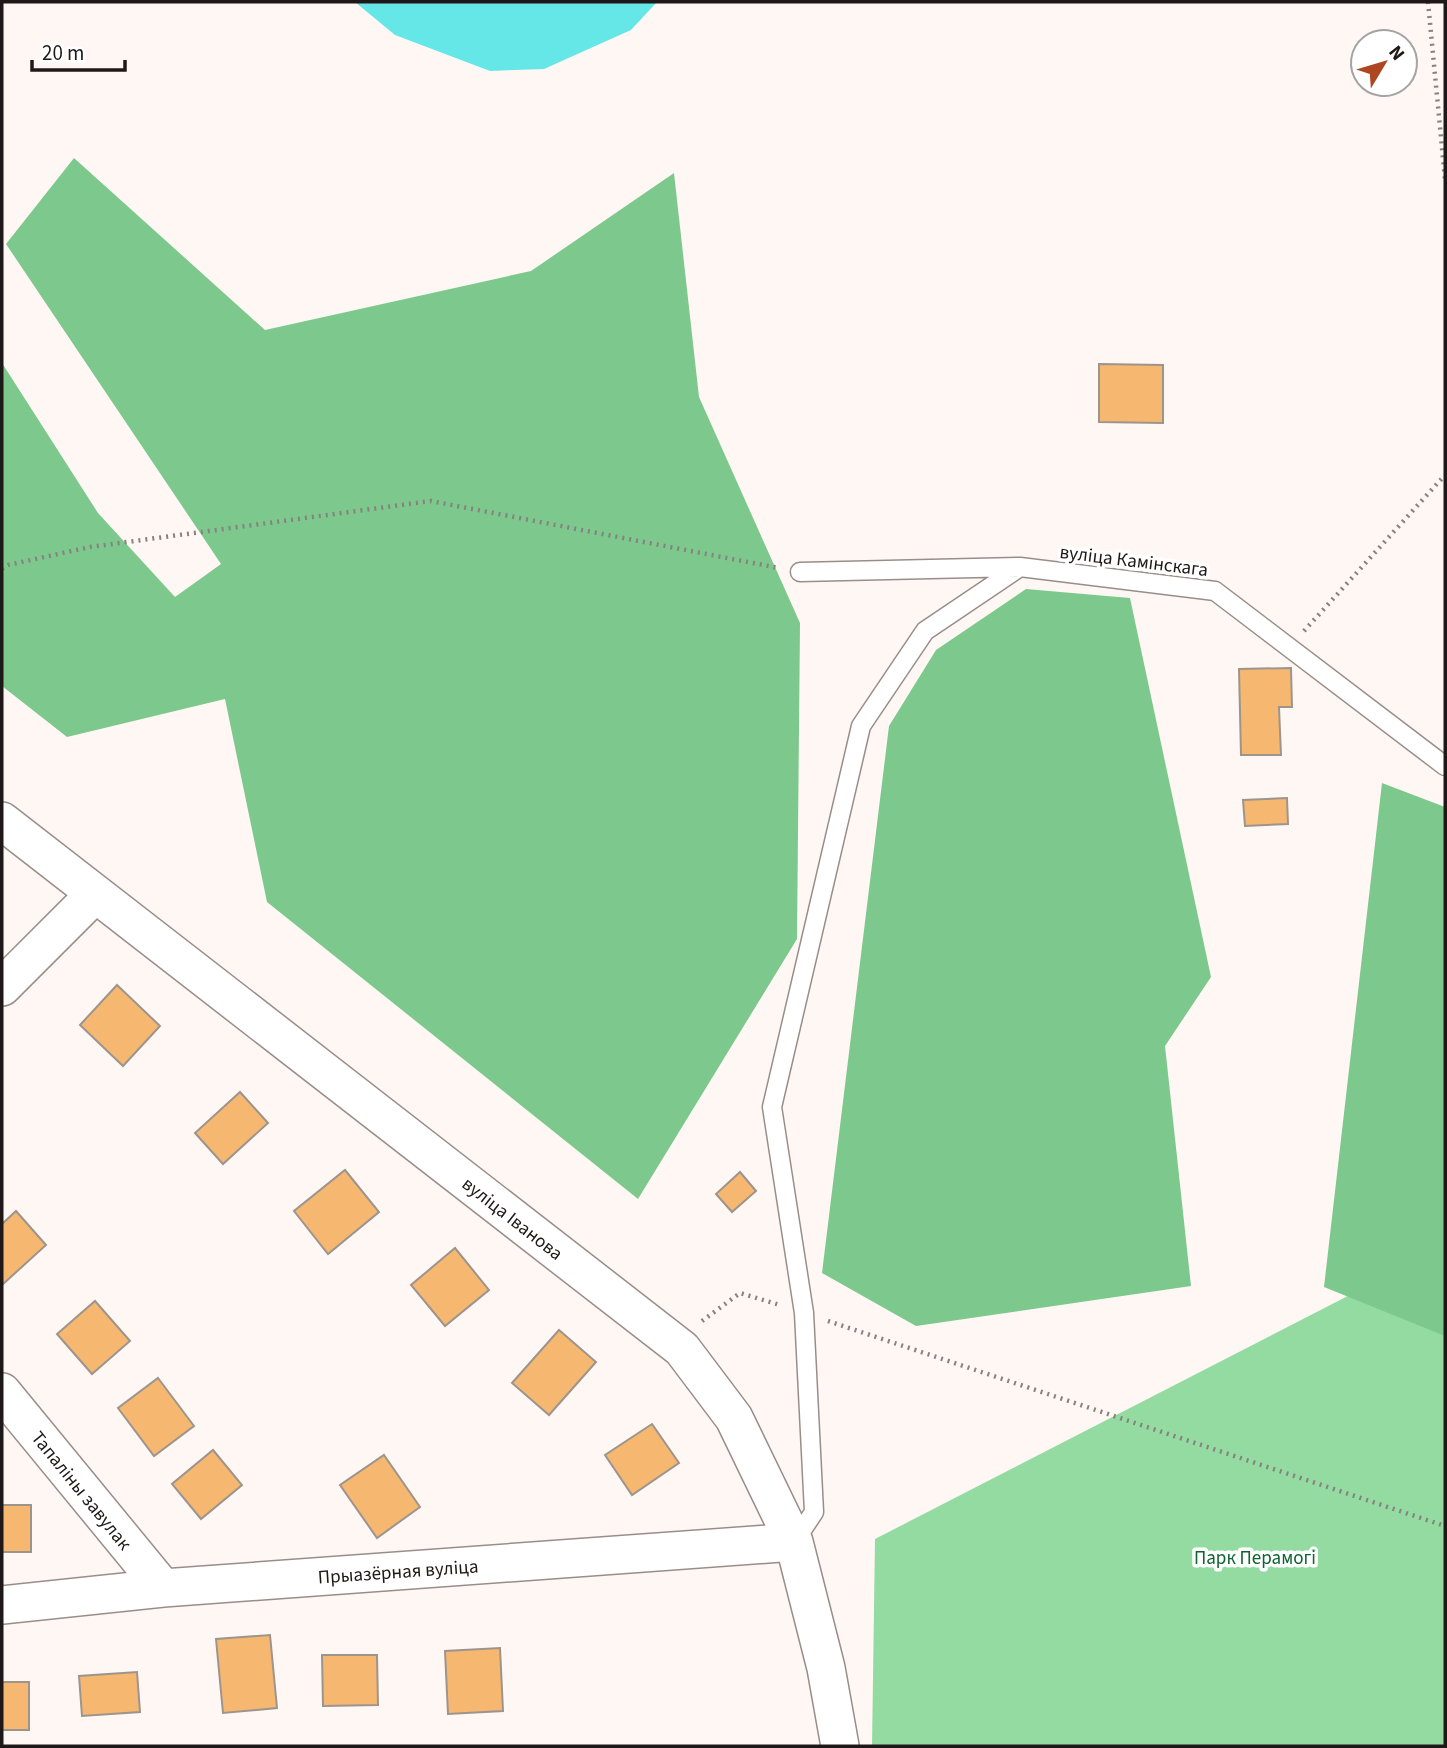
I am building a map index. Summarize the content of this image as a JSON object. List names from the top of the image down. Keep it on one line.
{"streets":{"street":["вуліца Іванова","Тапаліны завулак","Прыазёрная вуліца"],"lane":["вуліца Камінскага"]},"crossings":[["вуліца Іванова","Прыазёрная вуліца"],["Тапаліны завулак","Прыазёрная вуліца"]],"parks":["Парк Перамогі"],"scale_bar":"20 m","north":"top right"}
